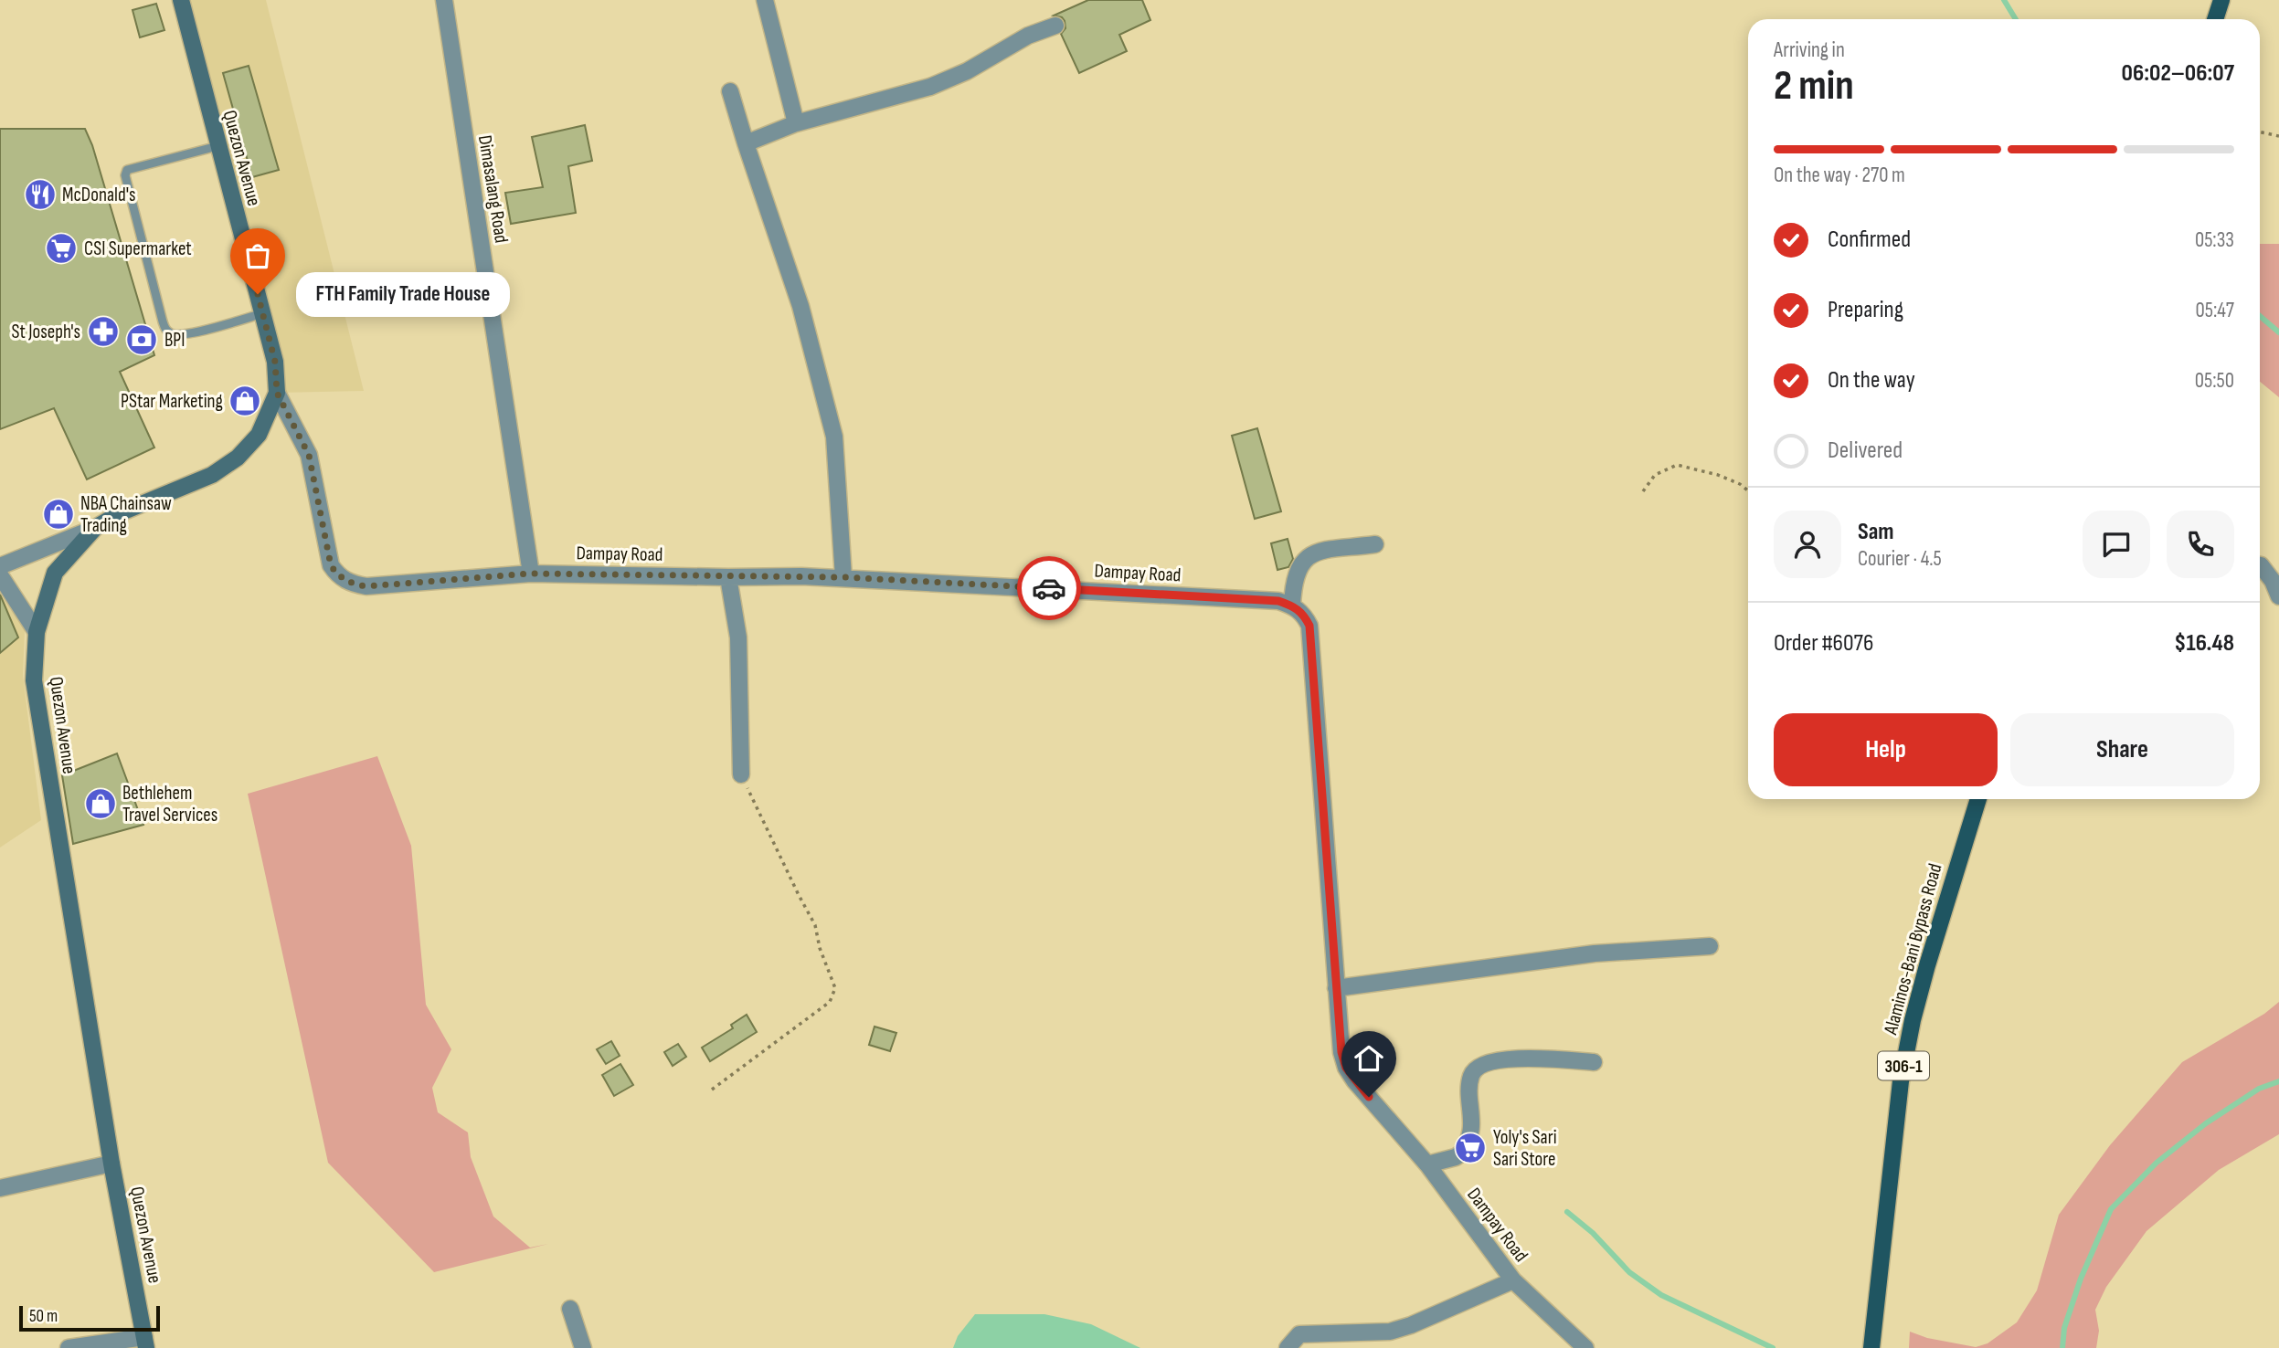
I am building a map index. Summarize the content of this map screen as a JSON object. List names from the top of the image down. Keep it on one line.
{"streets":{"main road":["Quezon Avenue","Alaminos-Bani Bypass Road","306-1"],"street":["Dimasalang Road","Dampay Road"]},"crossings":[["Quezon Avenue","Dampay Road"],["Dimasalang Road","Dampay Road"]],"places":{"restaurant":["McDonald's"],"supermarket":["CSI Supermarket","Yoly's Sari Sari Store"],"other":["FTH Family Trade House"],"pharmacy":["St Joseph's"],"bank":["BPI"],"shop":["PStar Marketing","NBA Chainsaw Trading","Bethlehem Travel Services"]},"scale_bar":"50 m","page":{"heading":["2 min","Arriving in","06:02–06:07"],"panel":["Sam","Courier · 4.5","Order #6076","$16.48"],"bar":"On the way · 270 m","list":[["Confirmed","05:33"],["Preparing","05:47"],["On the way","05:50"],"Delivered"],"bubble":"FTH Family Trade House","buttons":["Help","Share"],"scale":"50 m"}}
